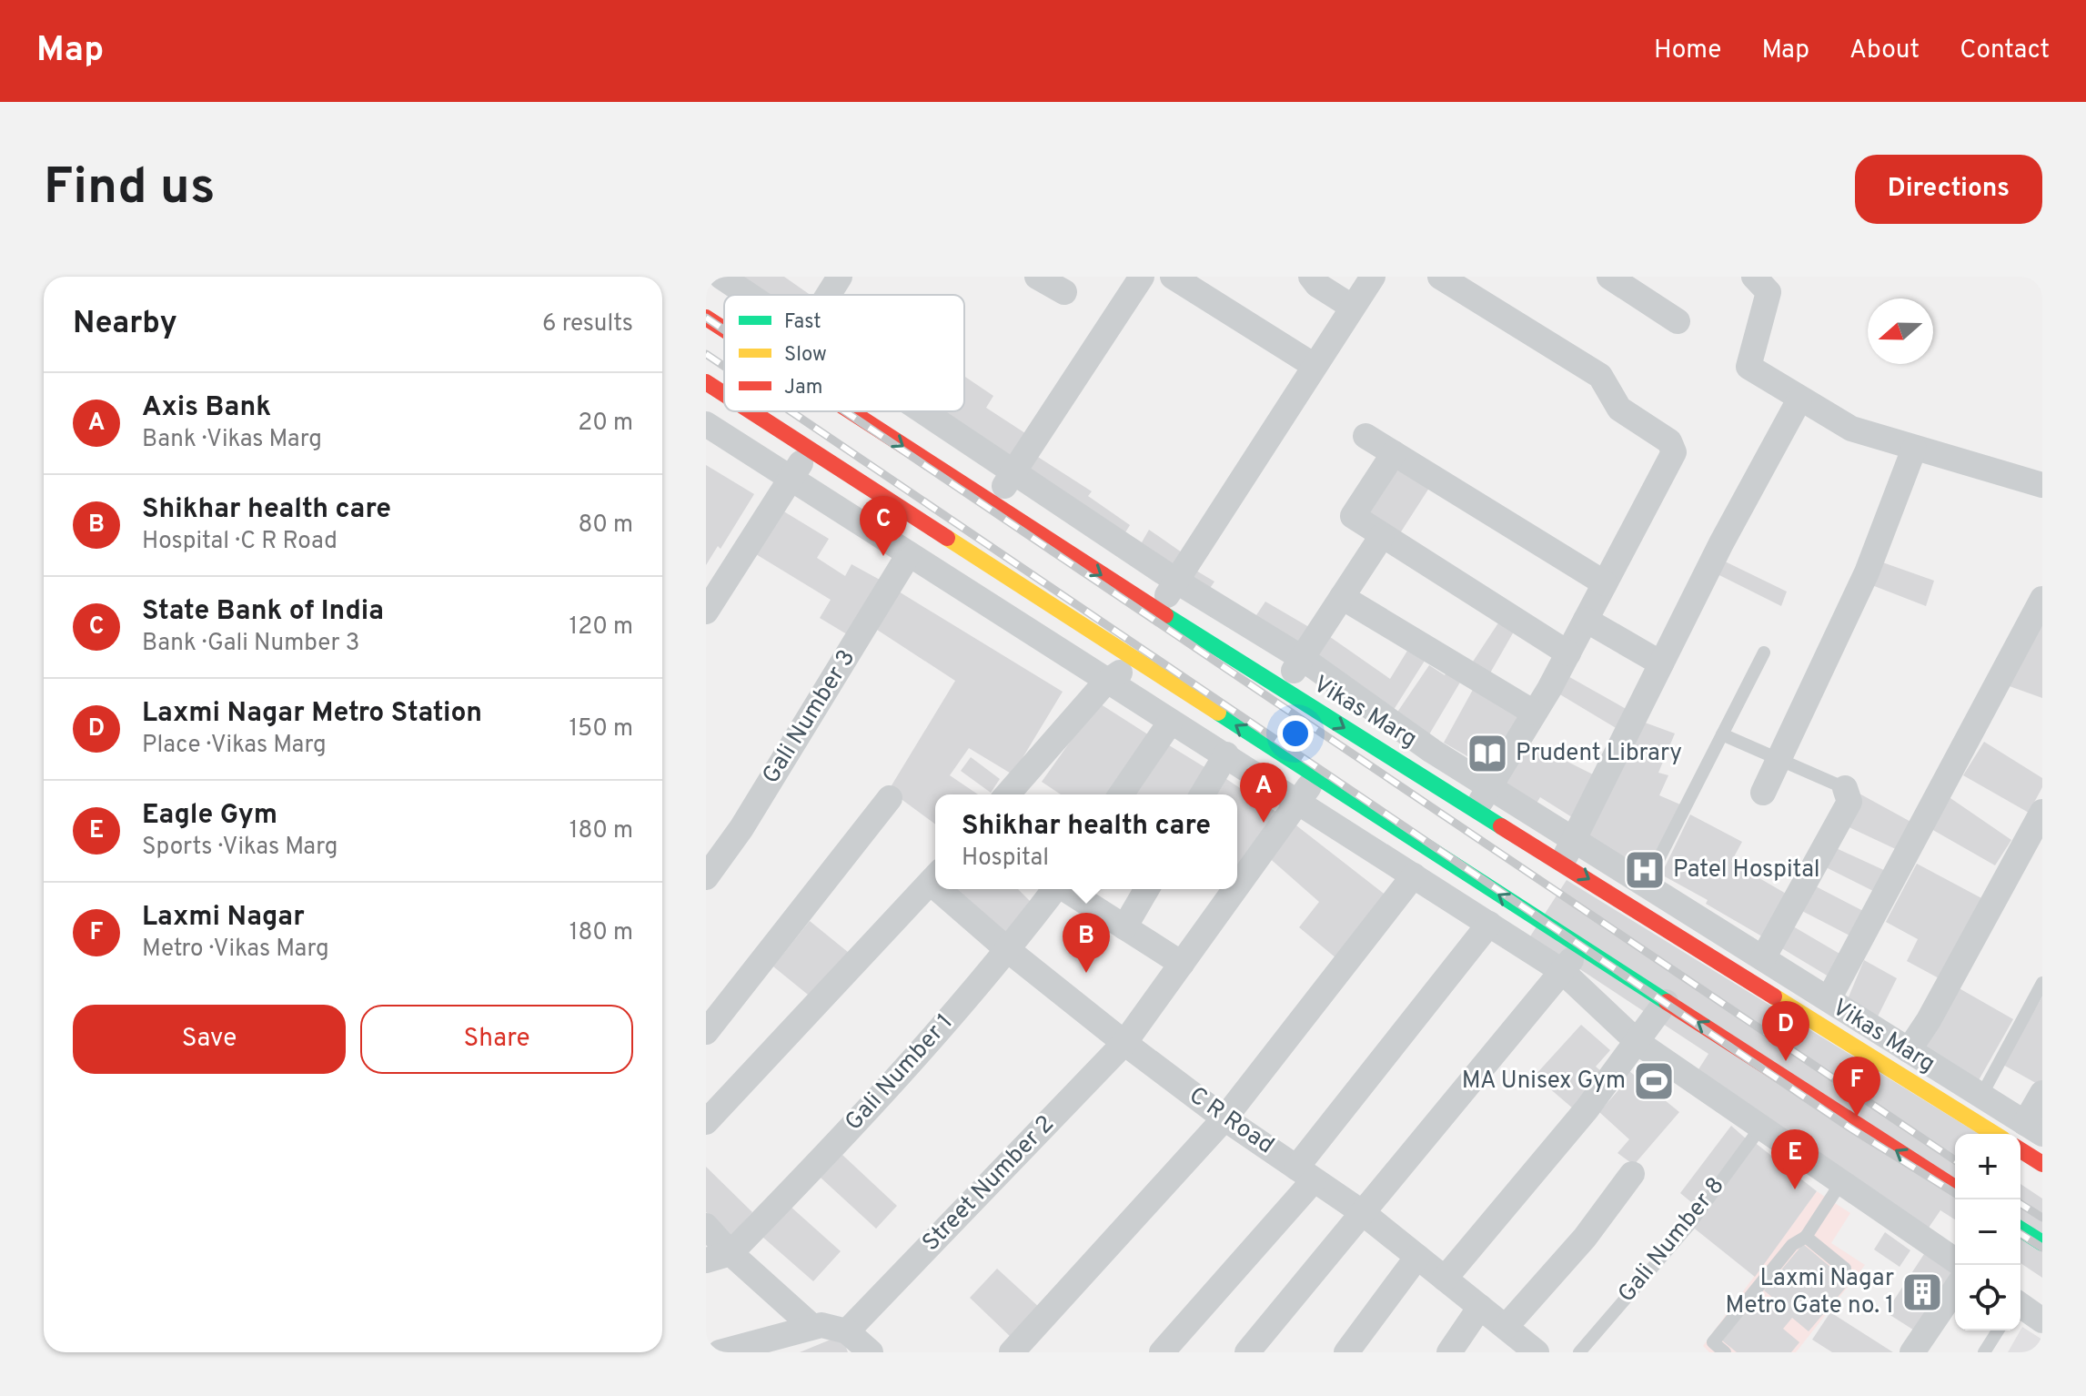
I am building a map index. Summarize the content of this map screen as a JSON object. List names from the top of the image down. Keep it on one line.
{"streets":{"main road":["Vikas Marg"],"street":["Gali Number 3","Gali Number 1","C R Road","Street Number 2"],"lane":["Gali Number 8"]},"crossings":[["Gali Number 1","C R Road"],["C R Road","Street Number 2"]],"places":{"library":["Prudent Library"],"hospital":["Patel Hospital"],"sports":["MA Unisex Gym"],"building":["Laxmi Nagar Metro Gate no. 1"]},"legend":["Fast","Slow","Jam"],"north":"left","page":{"header":"Map","nav":["Home","Map","About","Contact"],"buttons":["Directions",["Save","Share"]],"title":"Find us","heading":["Nearby","6 results"],"list":[{"mark":"A","name":"Axis Bank","note":"Bank · Vikas Marg","value":"20 m"},{"mark":"B","name":"Shikhar health care","note":"Hospital · C R Road","value":"80 m"},{"mark":"C","name":"State Bank of India","note":"Bank · Gali Number 3","value":"120 m"},{"mark":"D","name":"Laxmi Nagar Metro Station","note":"Place · Vikas Marg","value":"150 m"},{"mark":"E","name":"Eagle Gym","note":"Sports · Vikas Marg","value":"180 m"},{"mark":"F","name":"Laxmi Nagar","note":"Metro · Vikas Marg","value":"180 m"}],"pins":["C","A","B","D","F","E"],"popup":["Shikhar health care","Hospital"],"map_buttons":["+","−"]}}
